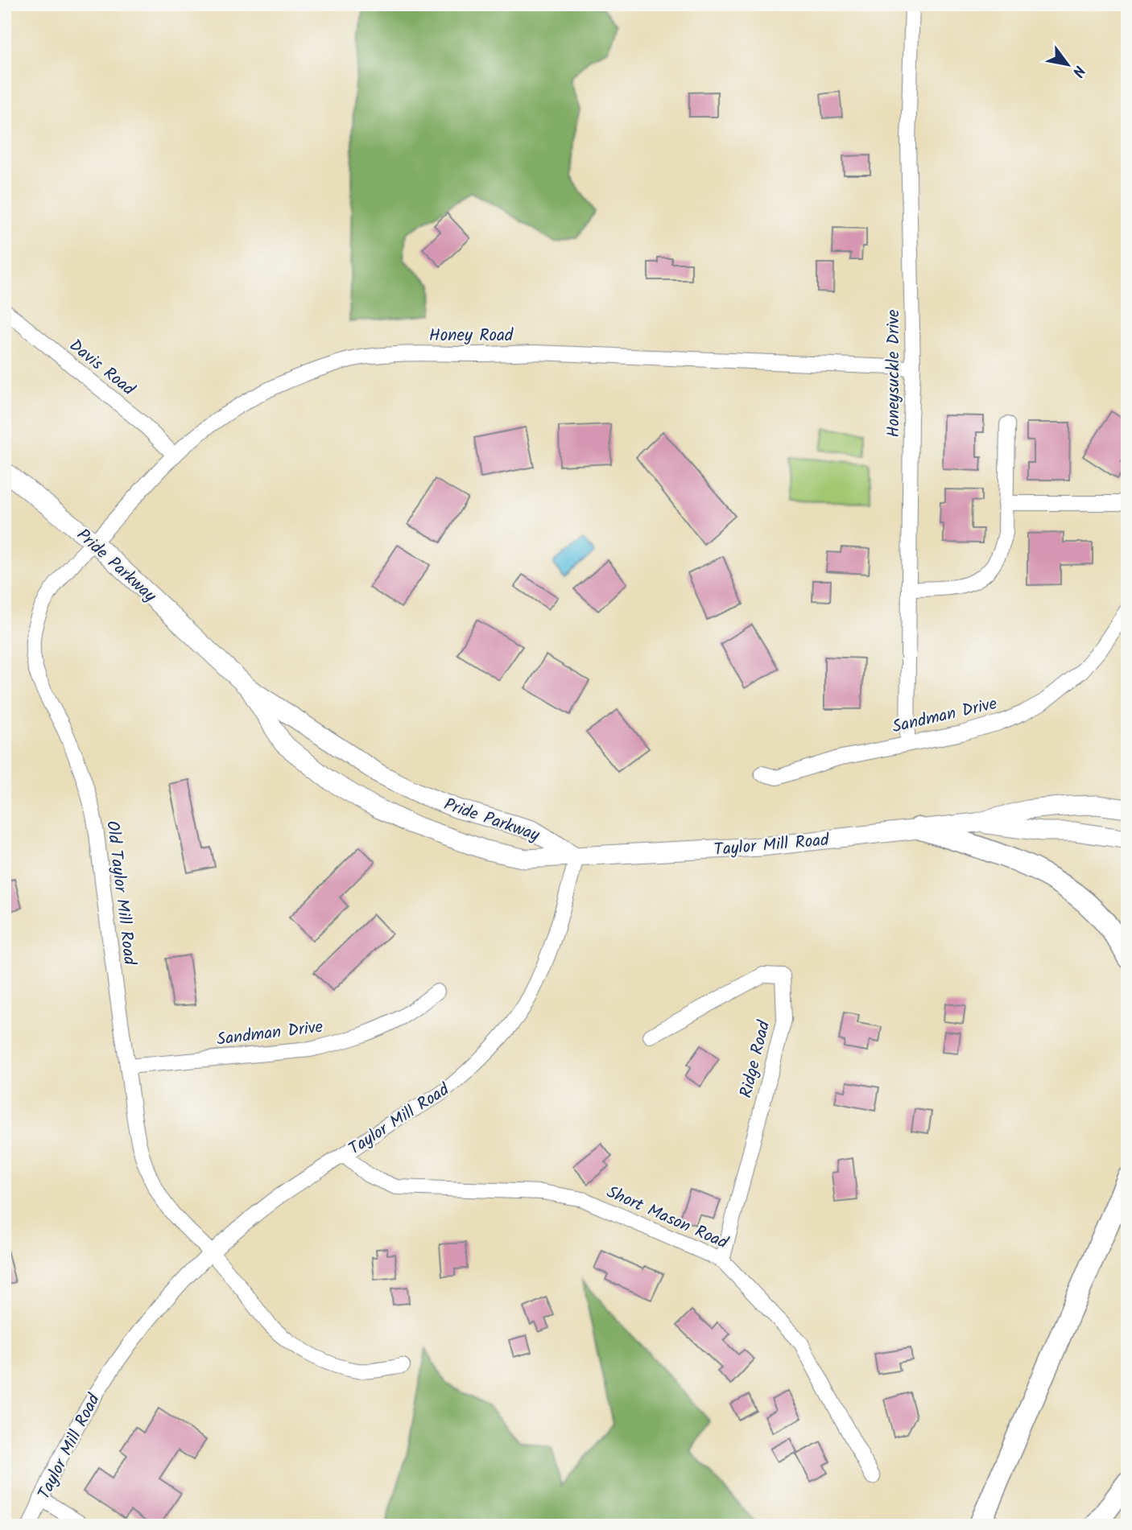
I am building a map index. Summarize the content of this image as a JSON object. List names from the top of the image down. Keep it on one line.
{"streets":{"main road":["Pride Parkway","Taylor Mill Road"],"street":["Honey Road","Davis Road","Honeysuckle Drive","Sandman Drive","Old Taylor Mill Road","Ridge Road","Short Mason Road"]},"crossings":[["Honey Road","Davis Road"],["Honey Road","Honeysuckle Drive"],["Honey Road","Pride Parkway"],["Honey Road","Old Taylor Mill Road"],["Honeysuckle Drive","Sandman Drive"],["Pride Parkway","Taylor Mill Road"],["Pride Parkway","Old Taylor Mill Road"],["Sandman Drive","Old Taylor Mill Road"],["Taylor Mill Road","Old Taylor Mill Road"],["Taylor Mill Road","Short Mason Road"],["Ridge Road","Short Mason Road"]],"north":"bottom right"}
